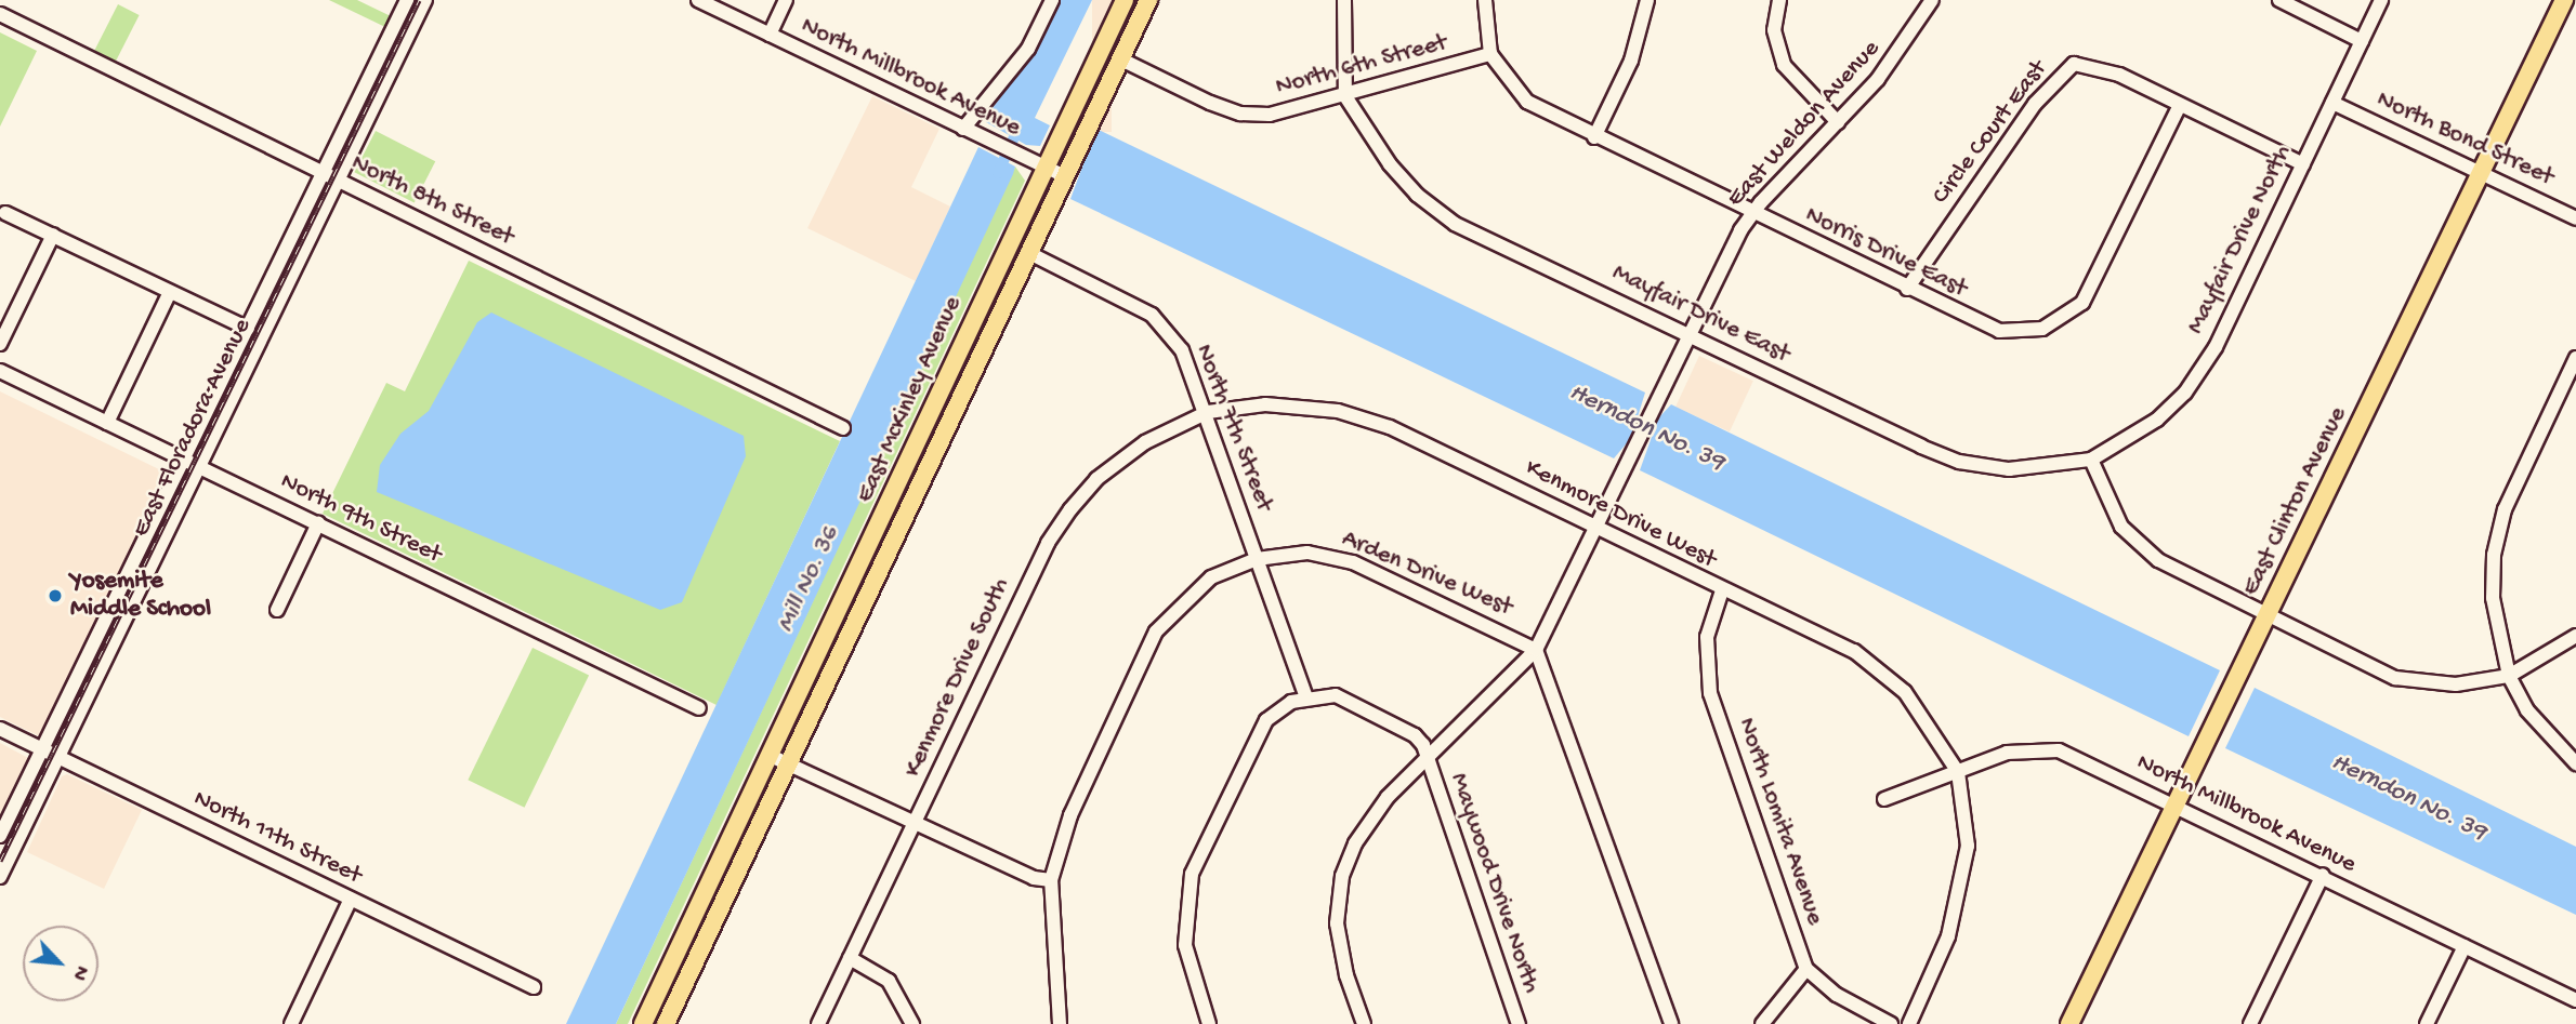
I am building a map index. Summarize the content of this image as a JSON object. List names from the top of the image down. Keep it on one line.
{"streets":{"main road":["East McKinley Avenue","East Clinton Avenue"],"street":["North 6th Street","North Millbrook Avenue","East Weldon Avenue","Circle Court East","North Bond Street","North 8th Street","Mayfair Drive North","Norris Drive East","Mayfair Drive East","East Floradora Avenue","North 7th Street","Kenmore Drive West","North 9th Street","Arden Drive West","Kenmore Drive South","North Lomita Avenue","North 11th Street","Maywood Drive North"]},"crossings":[["North 6th Street","Norris Drive East"],["North 6th Street","Mayfair Drive East"],["North 6th Street","East McKinley Avenue"],["North Millbrook Avenue","East McKinley Avenue"],["North Millbrook Avenue","East Clinton Avenue"],["North Millbrook Avenue","Kenmore Drive West"],["East Weldon Avenue","Norris Drive East"],["East Weldon Avenue","Mayfair Drive East"],["East Weldon Avenue","Kenmore Drive West"],["East Weldon Avenue","Arden Drive West"],["East Weldon Avenue","Maywood Drive North"],["Circle Court East","Mayfair Drive North"],["Circle Court East","Norris Drive East"],["North Bond Street","Mayfair Drive North"],["North Bond Street","East Clinton Avenue"],["North 8th Street","East Floradora Avenue"],["Mayfair Drive North","Mayfair Drive East"],["East McKinley Avenue","North 7th Street"],["East Floradora Avenue","North 9th Street"],["East Floradora Avenue","North 11th Street"],["North 7th Street","Kenmore Drive West"],["North 7th Street","Arden Drive West"],["North 7th Street","Kenmore Drive South"],["Kenmore Drive West","Kenmore Drive South"],["Kenmore Drive West","North Lomita Avenue"]],"water":["Herndon No. 39","Mill No. 36"],"places":["Yosemite Middle School"],"north":"bottom right"}
